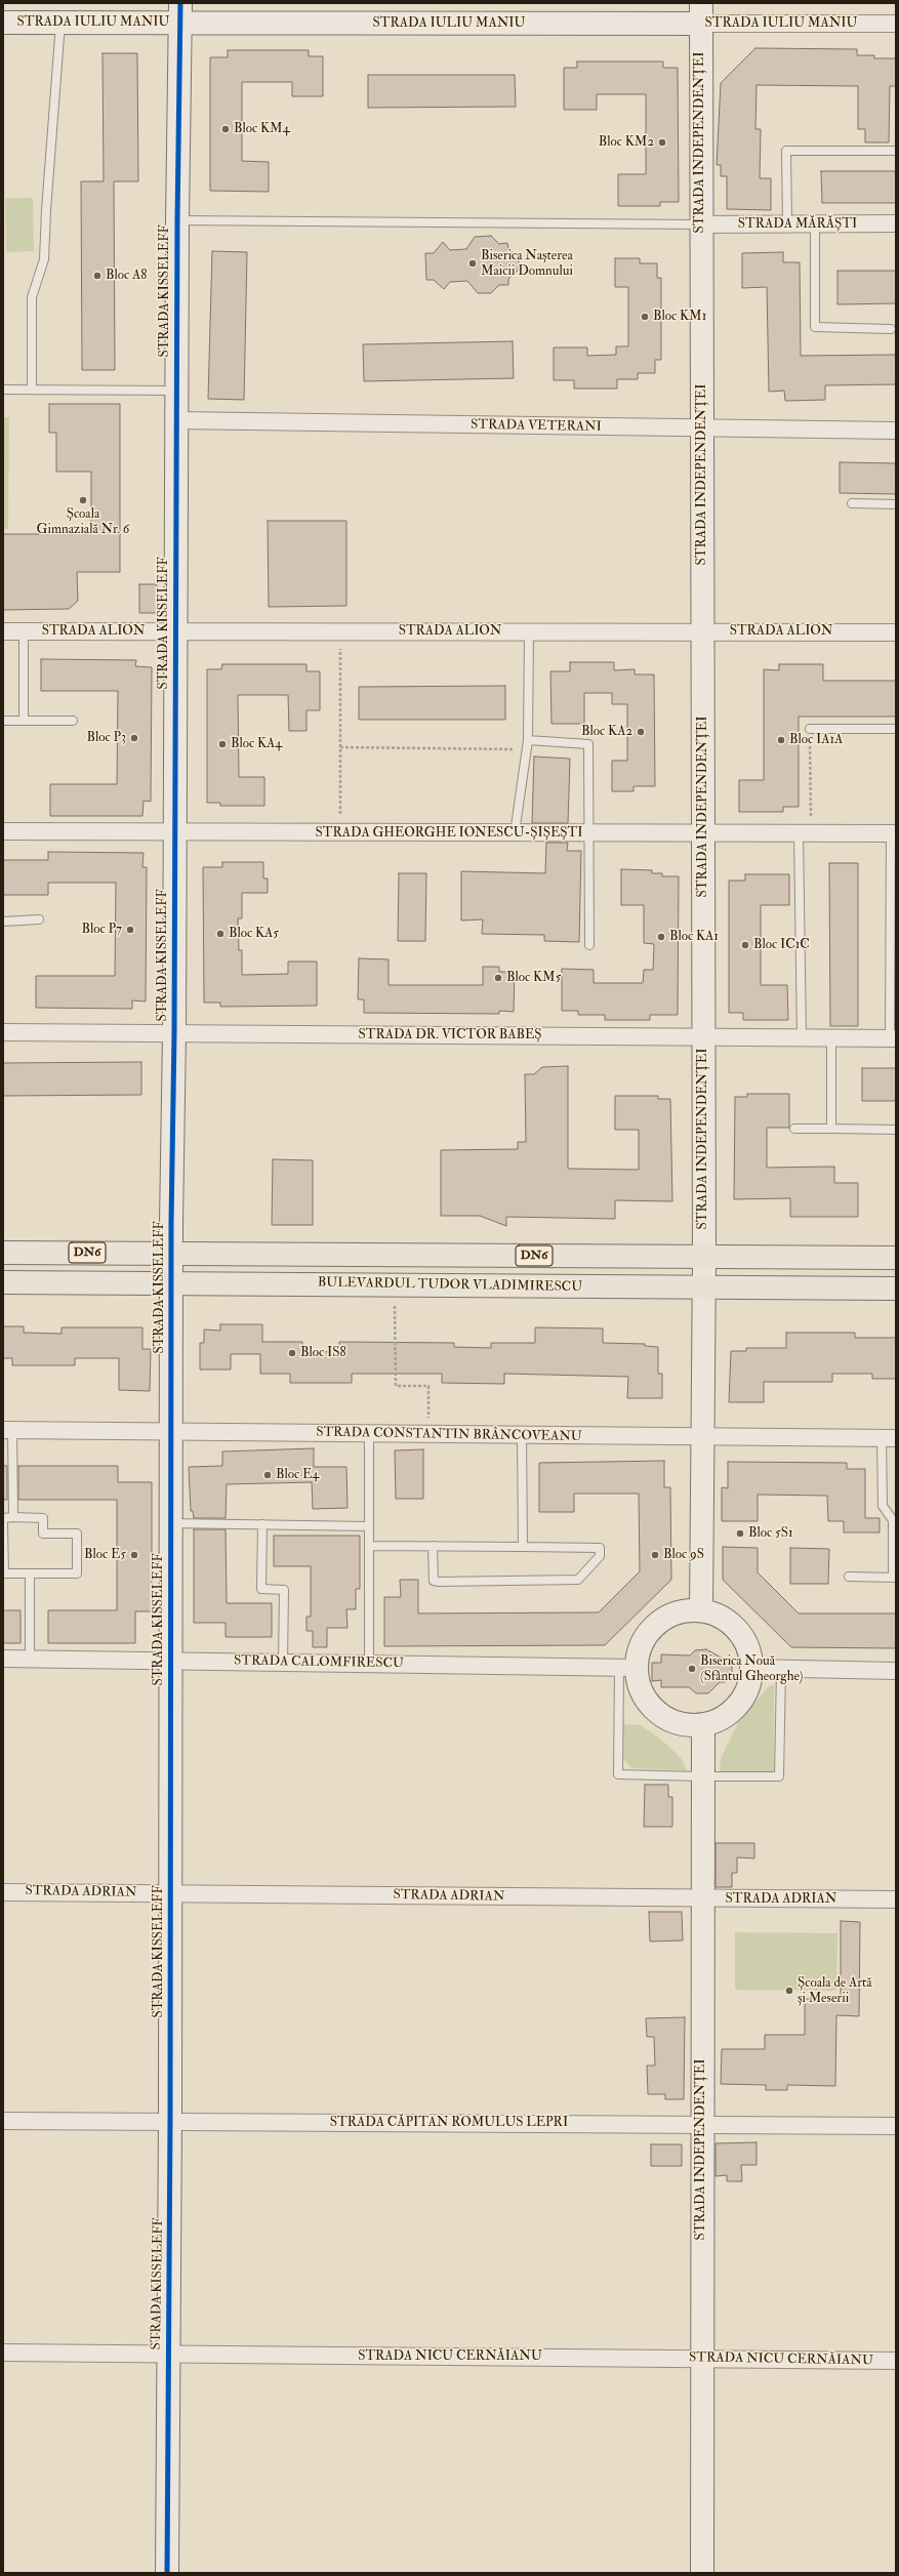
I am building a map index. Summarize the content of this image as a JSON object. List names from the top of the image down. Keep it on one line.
{"streets":{"main road":["DN6","BULEVARDUL TUDOR VLADIMIRESCU"],"street":["STRADA IULIU MANIU","STRADA INDEPENDENȚEI","STRADA MĂRĂȘTI","STRADA KISSELEFF","STRADA VETERANI","STRADA ALION","STRADA GHEORGHE IONESCU-ȘIȘEȘTI","STRADA DR. VICTOR BABEȘ","STRADA CONSTANTIN BRÂNCOVEANU","STRADA CALOMFIRESCU","STRADA ADRIAN","STRADA CĂPITAN ROMULUS LEPRI","STRADA NICU CERNĂIANU"]},"crossings":[["STRADA IULIU MANIU","STRADA INDEPENDENȚEI"],["STRADA IULIU MANIU","STRADA KISSELEFF"],["STRADA INDEPENDENȚEI","STRADA MĂRĂȘTI"],["STRADA INDEPENDENȚEI","STRADA VETERANI"],["STRADA INDEPENDENȚEI","STRADA ALION"],["STRADA INDEPENDENȚEI","STRADA GHEORGHE IONESCU-ȘIȘEȘTI"],["STRADA INDEPENDENȚEI","STRADA DR. VICTOR BABEȘ"],["STRADA INDEPENDENȚEI","DN6"],["STRADA INDEPENDENȚEI","BULEVARDUL TUDOR VLADIMIRESCU"],["STRADA INDEPENDENȚEI","STRADA CONSTANTIN BRÂNCOVEANU"],["STRADA INDEPENDENȚEI","STRADA CALOMFIRESCU"],["STRADA INDEPENDENȚEI","STRADA ADRIAN"],["STRADA INDEPENDENȚEI","STRADA CĂPITAN ROMULUS LEPRI"],["STRADA INDEPENDENȚEI","STRADA NICU CERNĂIANU"],["STRADA KISSELEFF","STRADA VETERANI"],["STRADA KISSELEFF","STRADA ALION"],["STRADA KISSELEFF","STRADA GHEORGHE IONESCU-ȘIȘEȘTI"],["STRADA KISSELEFF","STRADA DR. VICTOR BABEȘ"],["STRADA KISSELEFF","DN6"],["STRADA KISSELEFF","BULEVARDUL TUDOR VLADIMIRESCU"],["STRADA KISSELEFF","STRADA CONSTANTIN BRÂNCOVEANU"],["STRADA KISSELEFF","STRADA CALOMFIRESCU"],["STRADA KISSELEFF","STRADA ADRIAN"],["STRADA KISSELEFF","STRADA CĂPITAN ROMULUS LEPRI"],["STRADA KISSELEFF","STRADA NICU CERNĂIANU"]],"places":["Bloc KM4","Bloc KM2","Biserica Nașterea Maicii Domnului","Bloc A8","Bloc KM1","Școala Gimnazială Nr. 6","Bloc KA2","Bloc P3","Bloc IA1A","Bloc KA4","Bloc P7","Bloc KA5","Bloc KA1","Bloc IC1C","Bloc KM5","Bloc IS8","Bloc E4","Bloc 5S1","Bloc E5","Bloc 9S","Biserica Nouă (Sfântul Gheorghe)","Școala de Artă și Meserii"]}
